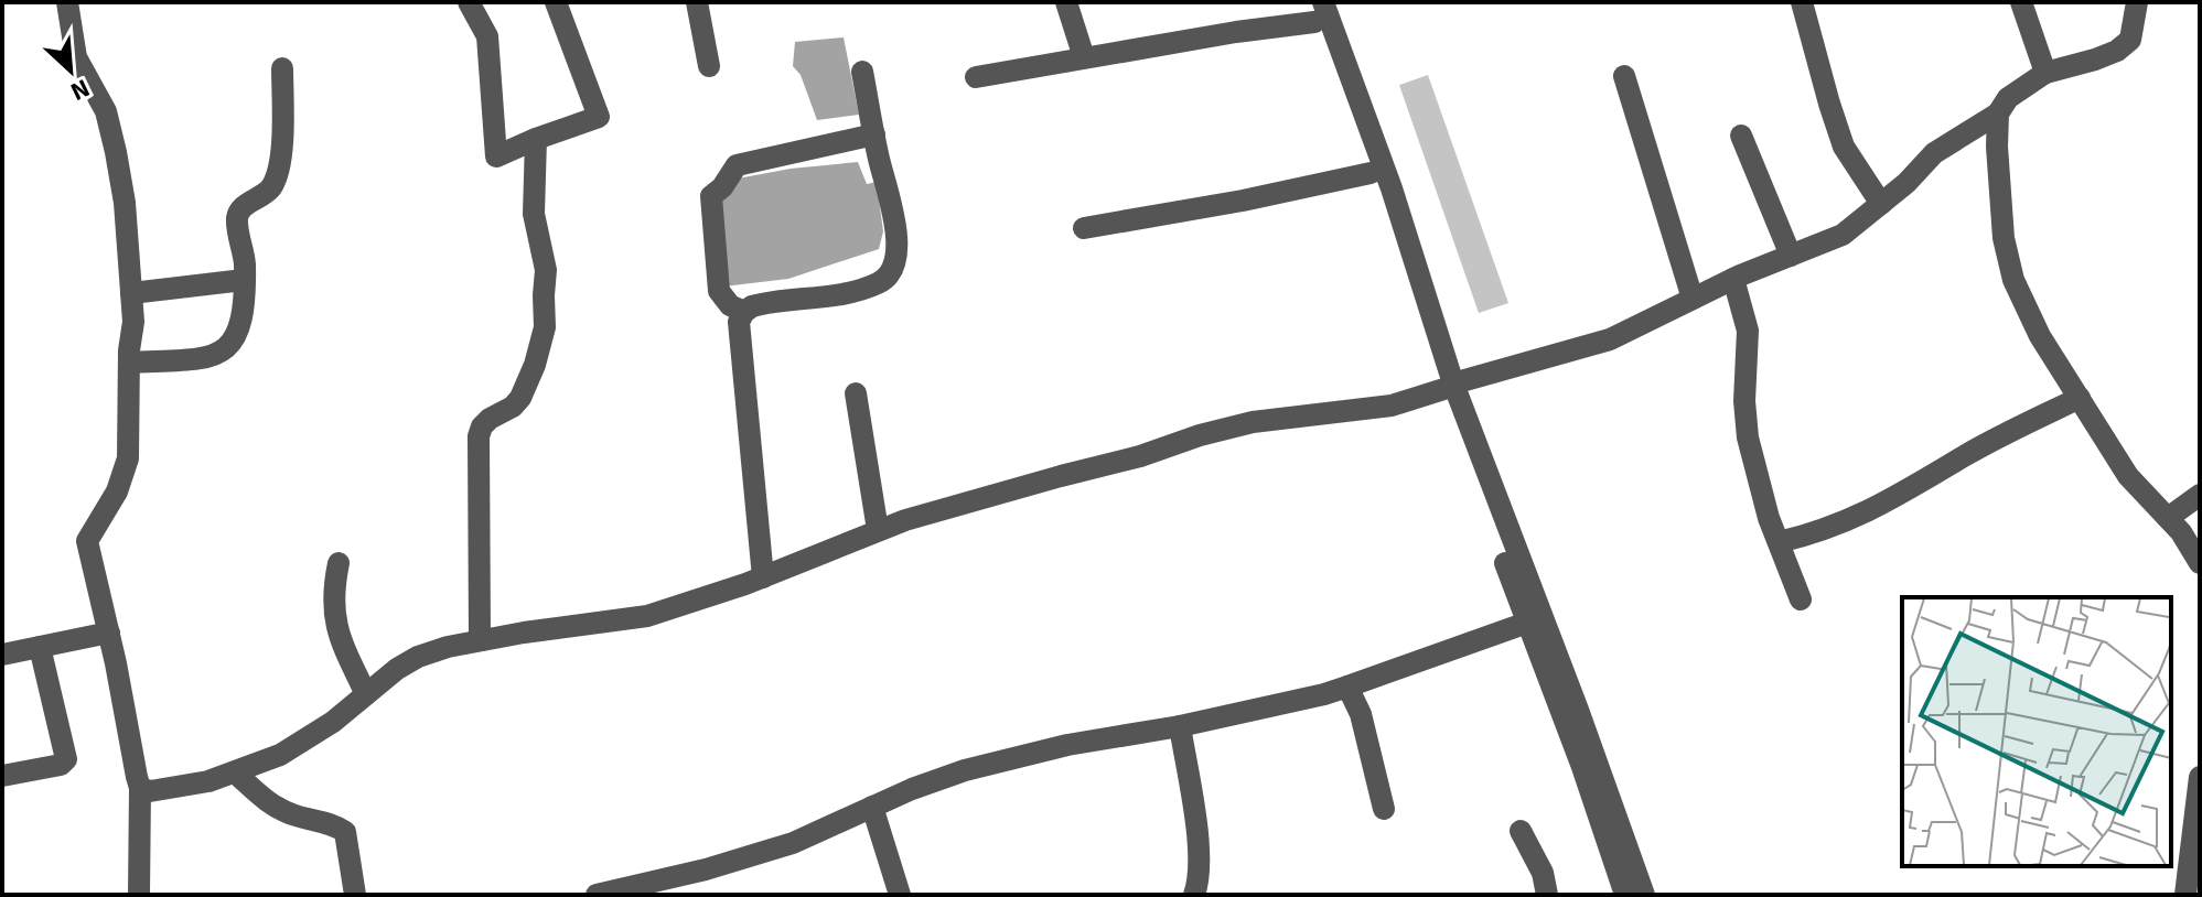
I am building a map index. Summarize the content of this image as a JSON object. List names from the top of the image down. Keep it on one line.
{"north":"bottom right"}
